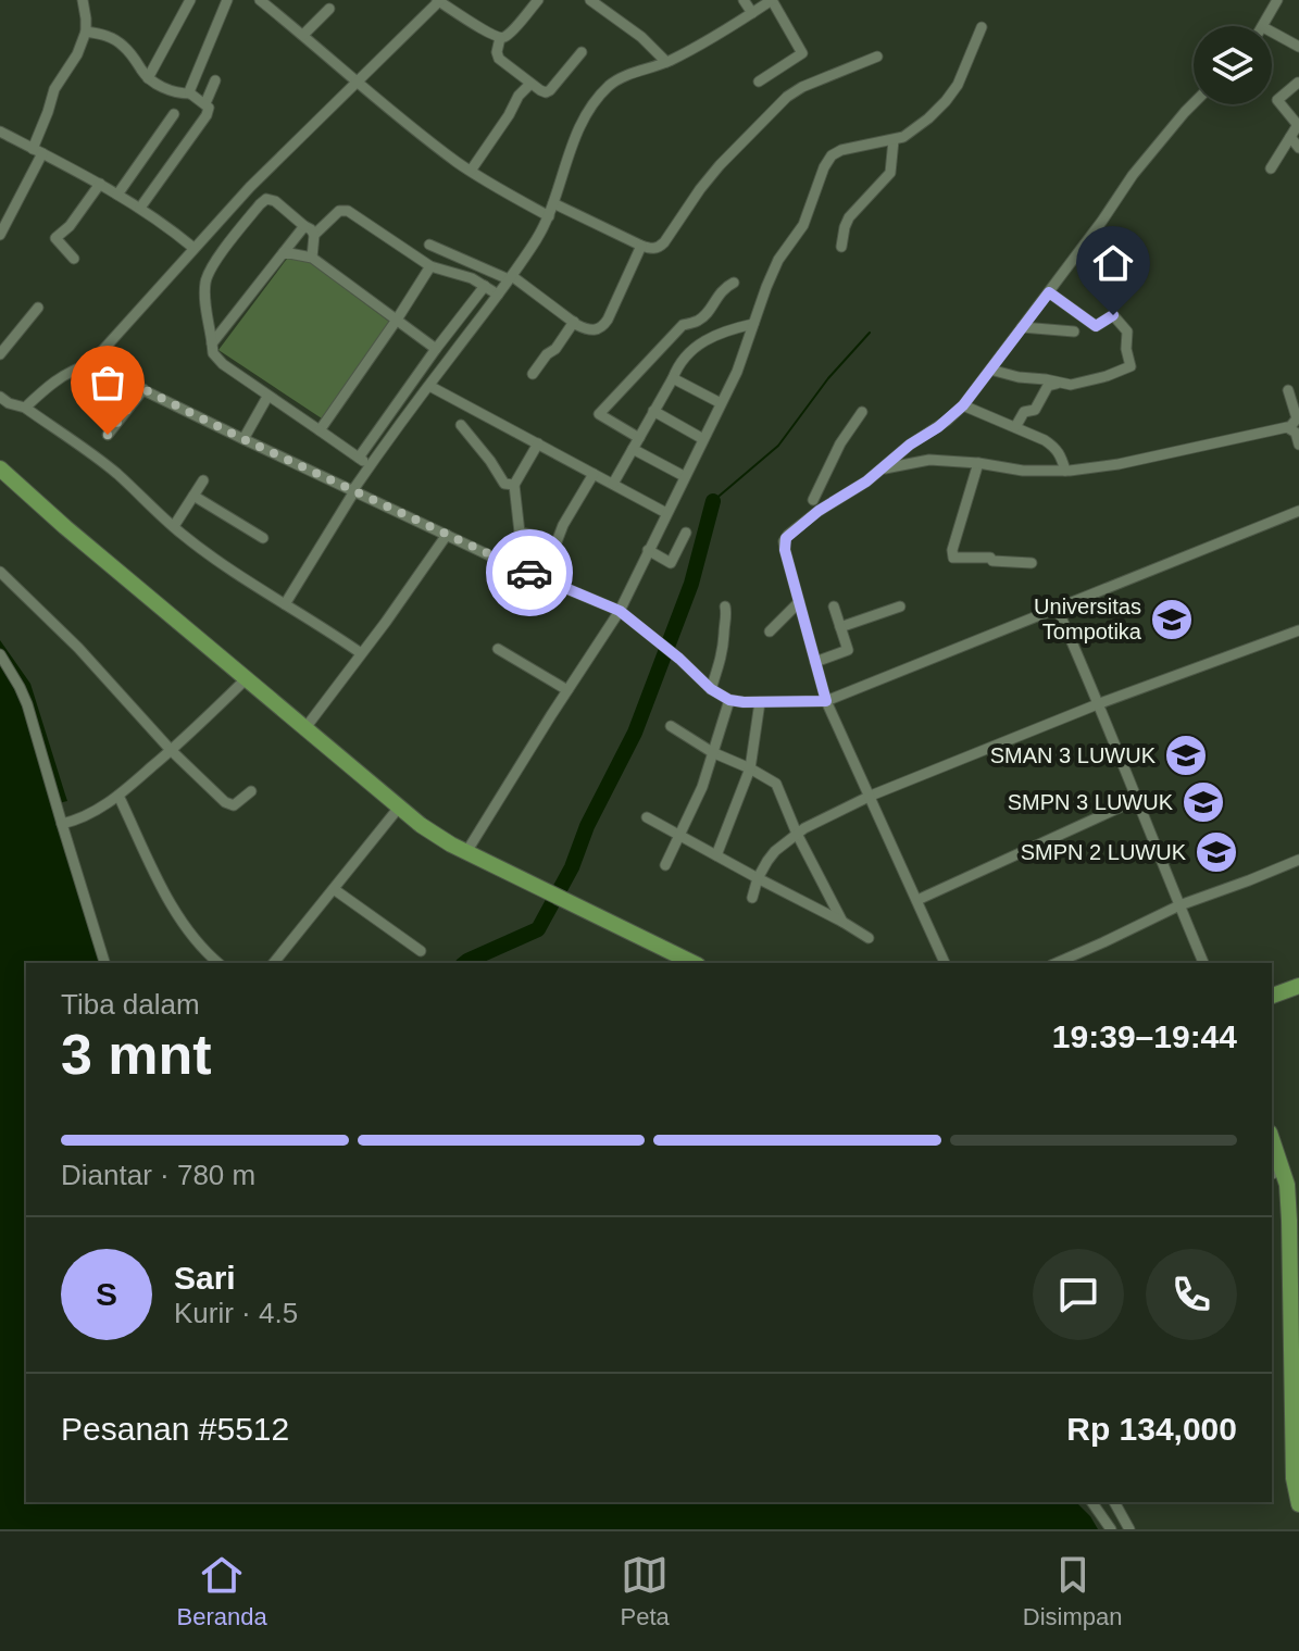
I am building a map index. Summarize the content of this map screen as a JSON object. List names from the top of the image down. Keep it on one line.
{"places":{"school or university":["Universitas Tompotika","SMAN 3 LUWUK","SMPN 3 LUWUK","SMPN 2 LUWUK"]},"page":{"heading":["3 mnt","Tiba dalam","19:39–19:44"],"panel":["Sari","Kurir · 4.5","Pesanan #5512","Rp 134,000"],"bar":"Diantar · 780 m","round":"S","tabs":["Beranda","Peta","Disimpan"]}}
